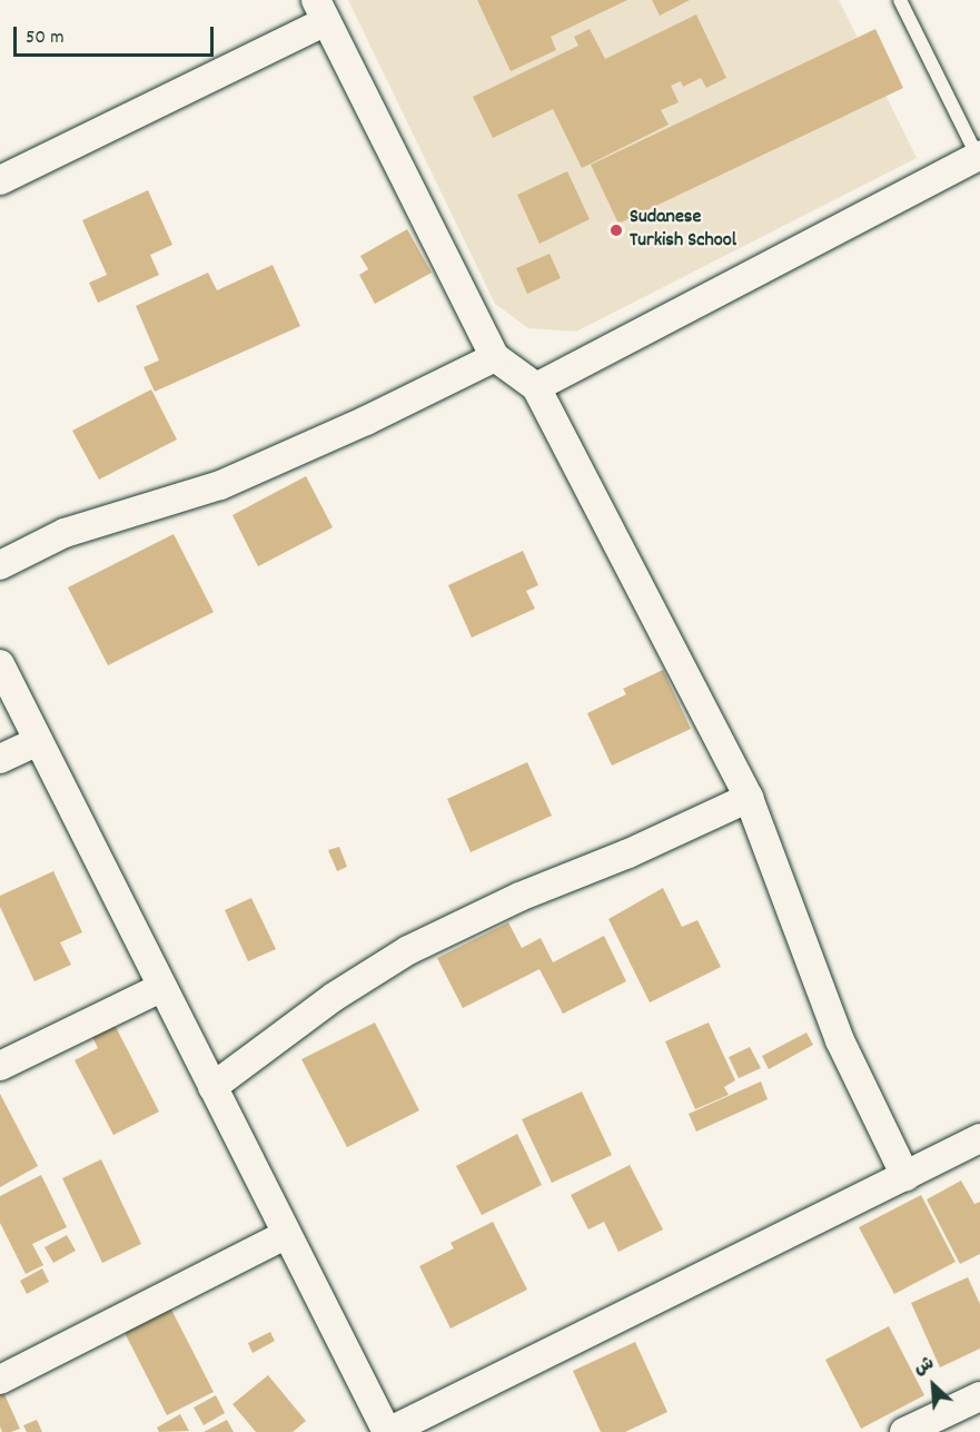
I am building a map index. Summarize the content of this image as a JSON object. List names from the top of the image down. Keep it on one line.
{"places":["Sudanese Turkish School"],"scale_bar":"50 m","north":"top left"}
